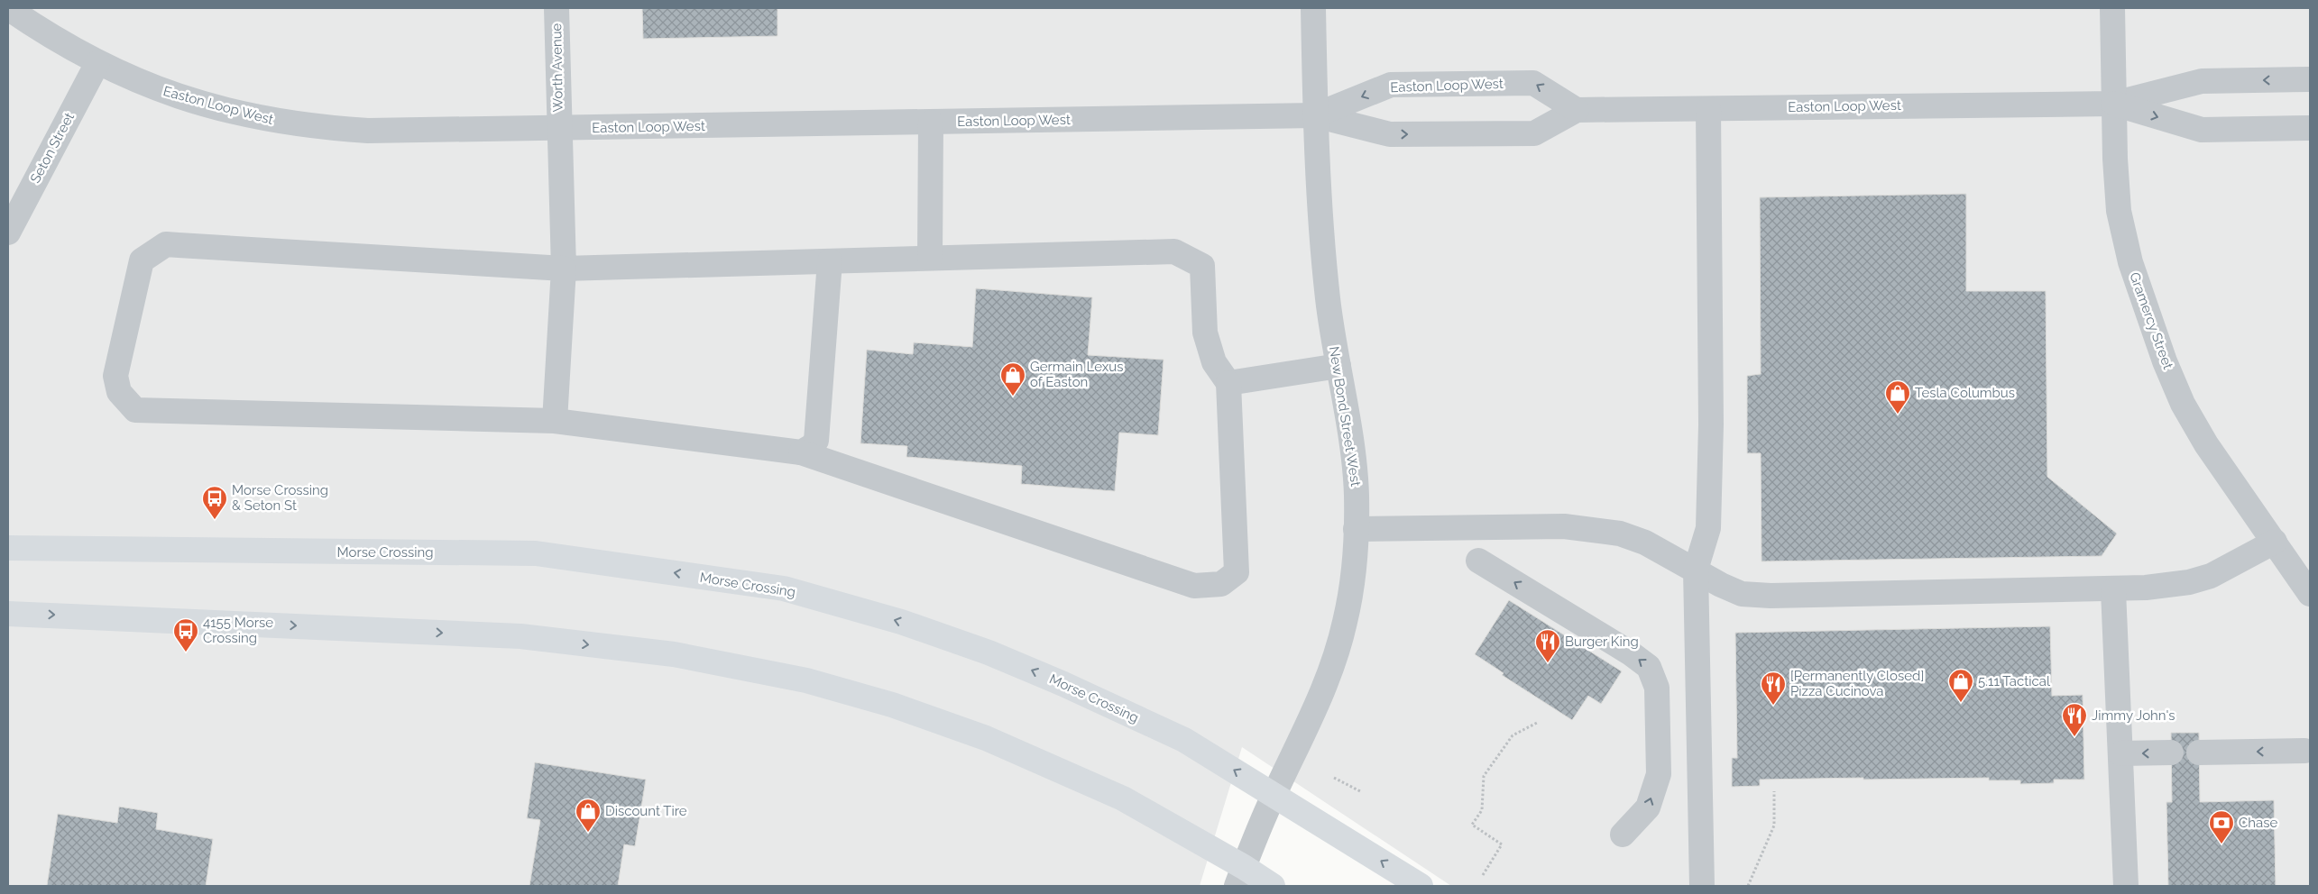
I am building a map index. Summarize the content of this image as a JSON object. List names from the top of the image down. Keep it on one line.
{"streets":{"main road":["Morse Crossing"],"street":["Worth Avenue","Easton Loop West","Seton Street","Gramercy Street","New Bond Street West"]},"crossings":[["Worth Avenue","Easton Loop West"],["Easton Loop West","Seton Street"],["Easton Loop West","Gramercy Street"],["Easton Loop West","New Bond Street West"],["New Bond Street West","Morse Crossing"]],"places":{"shop":["Germain Lexus of Easton","Tesla Columbus","5.11 Tactical","Discount Tire"],"bus stop":["Morse Crossing & Seton St","4155 Morse Crossing"],"restaurant":["Burger King","[Permanently Closed] Pizza Cucinova","Jimmy John's"],"bank":["Chase"]}}
